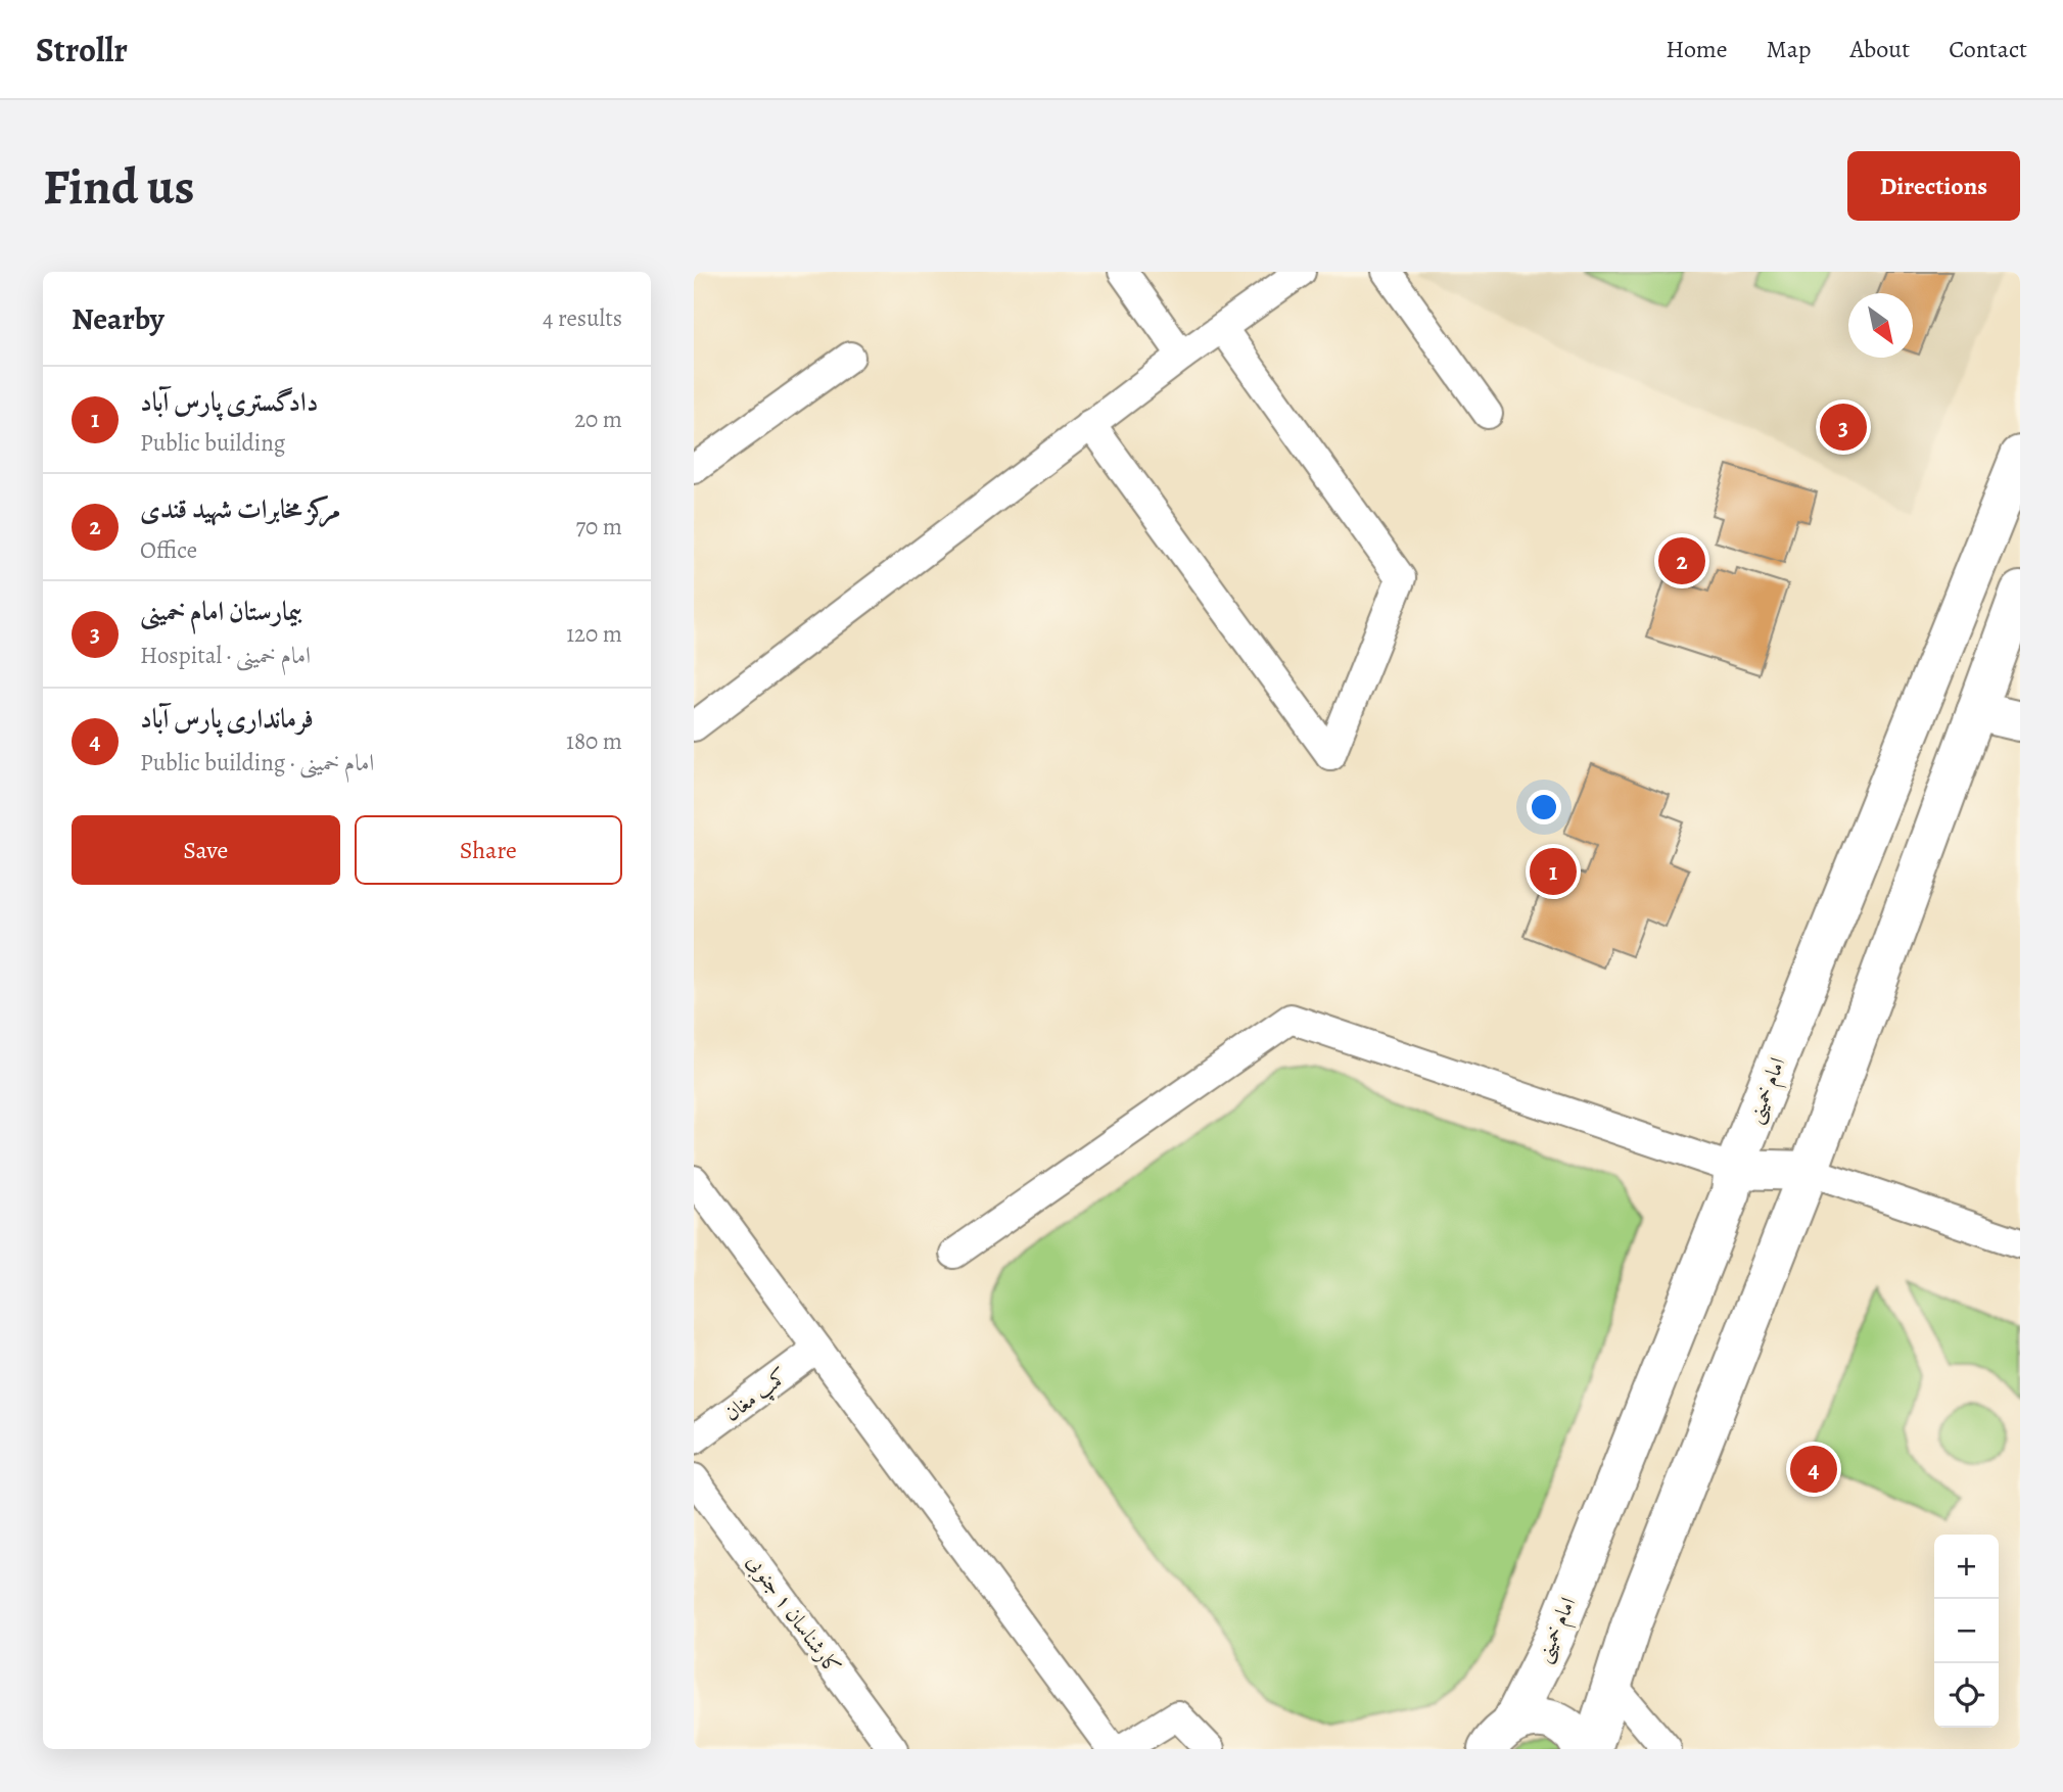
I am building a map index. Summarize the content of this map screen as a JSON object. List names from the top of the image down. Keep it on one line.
{"streets":{"main road":["امام خمینی"],"street":["کمپ مغان","کارشناسان ۱ جنوبی"]},"north":"bottom right","page":{"header":"Strollr","nav":["Home","Map","About","Contact"],"buttons":["Directions",["Save","Share"]],"title":"Find us","heading":["Nearby","4 results"],"list":[{"mark":"1","name":"دادگستری پارس آباد","note":"Public building","value":"20 m"},{"mark":"2","name":"مرکز مخابرات شهید قندی","note":"Office","value":"70 m"},{"mark":"3","name":"بیمارستان امام خمینی","note":"Hospital · امام خمینی","value":"120 m"},{"mark":"4","name":"فرمانداری پارس آباد","note":"Public building · امام خمینی","value":"180 m"}],"pins":["3","2","1","4"],"map_buttons":["+","−"]}}
